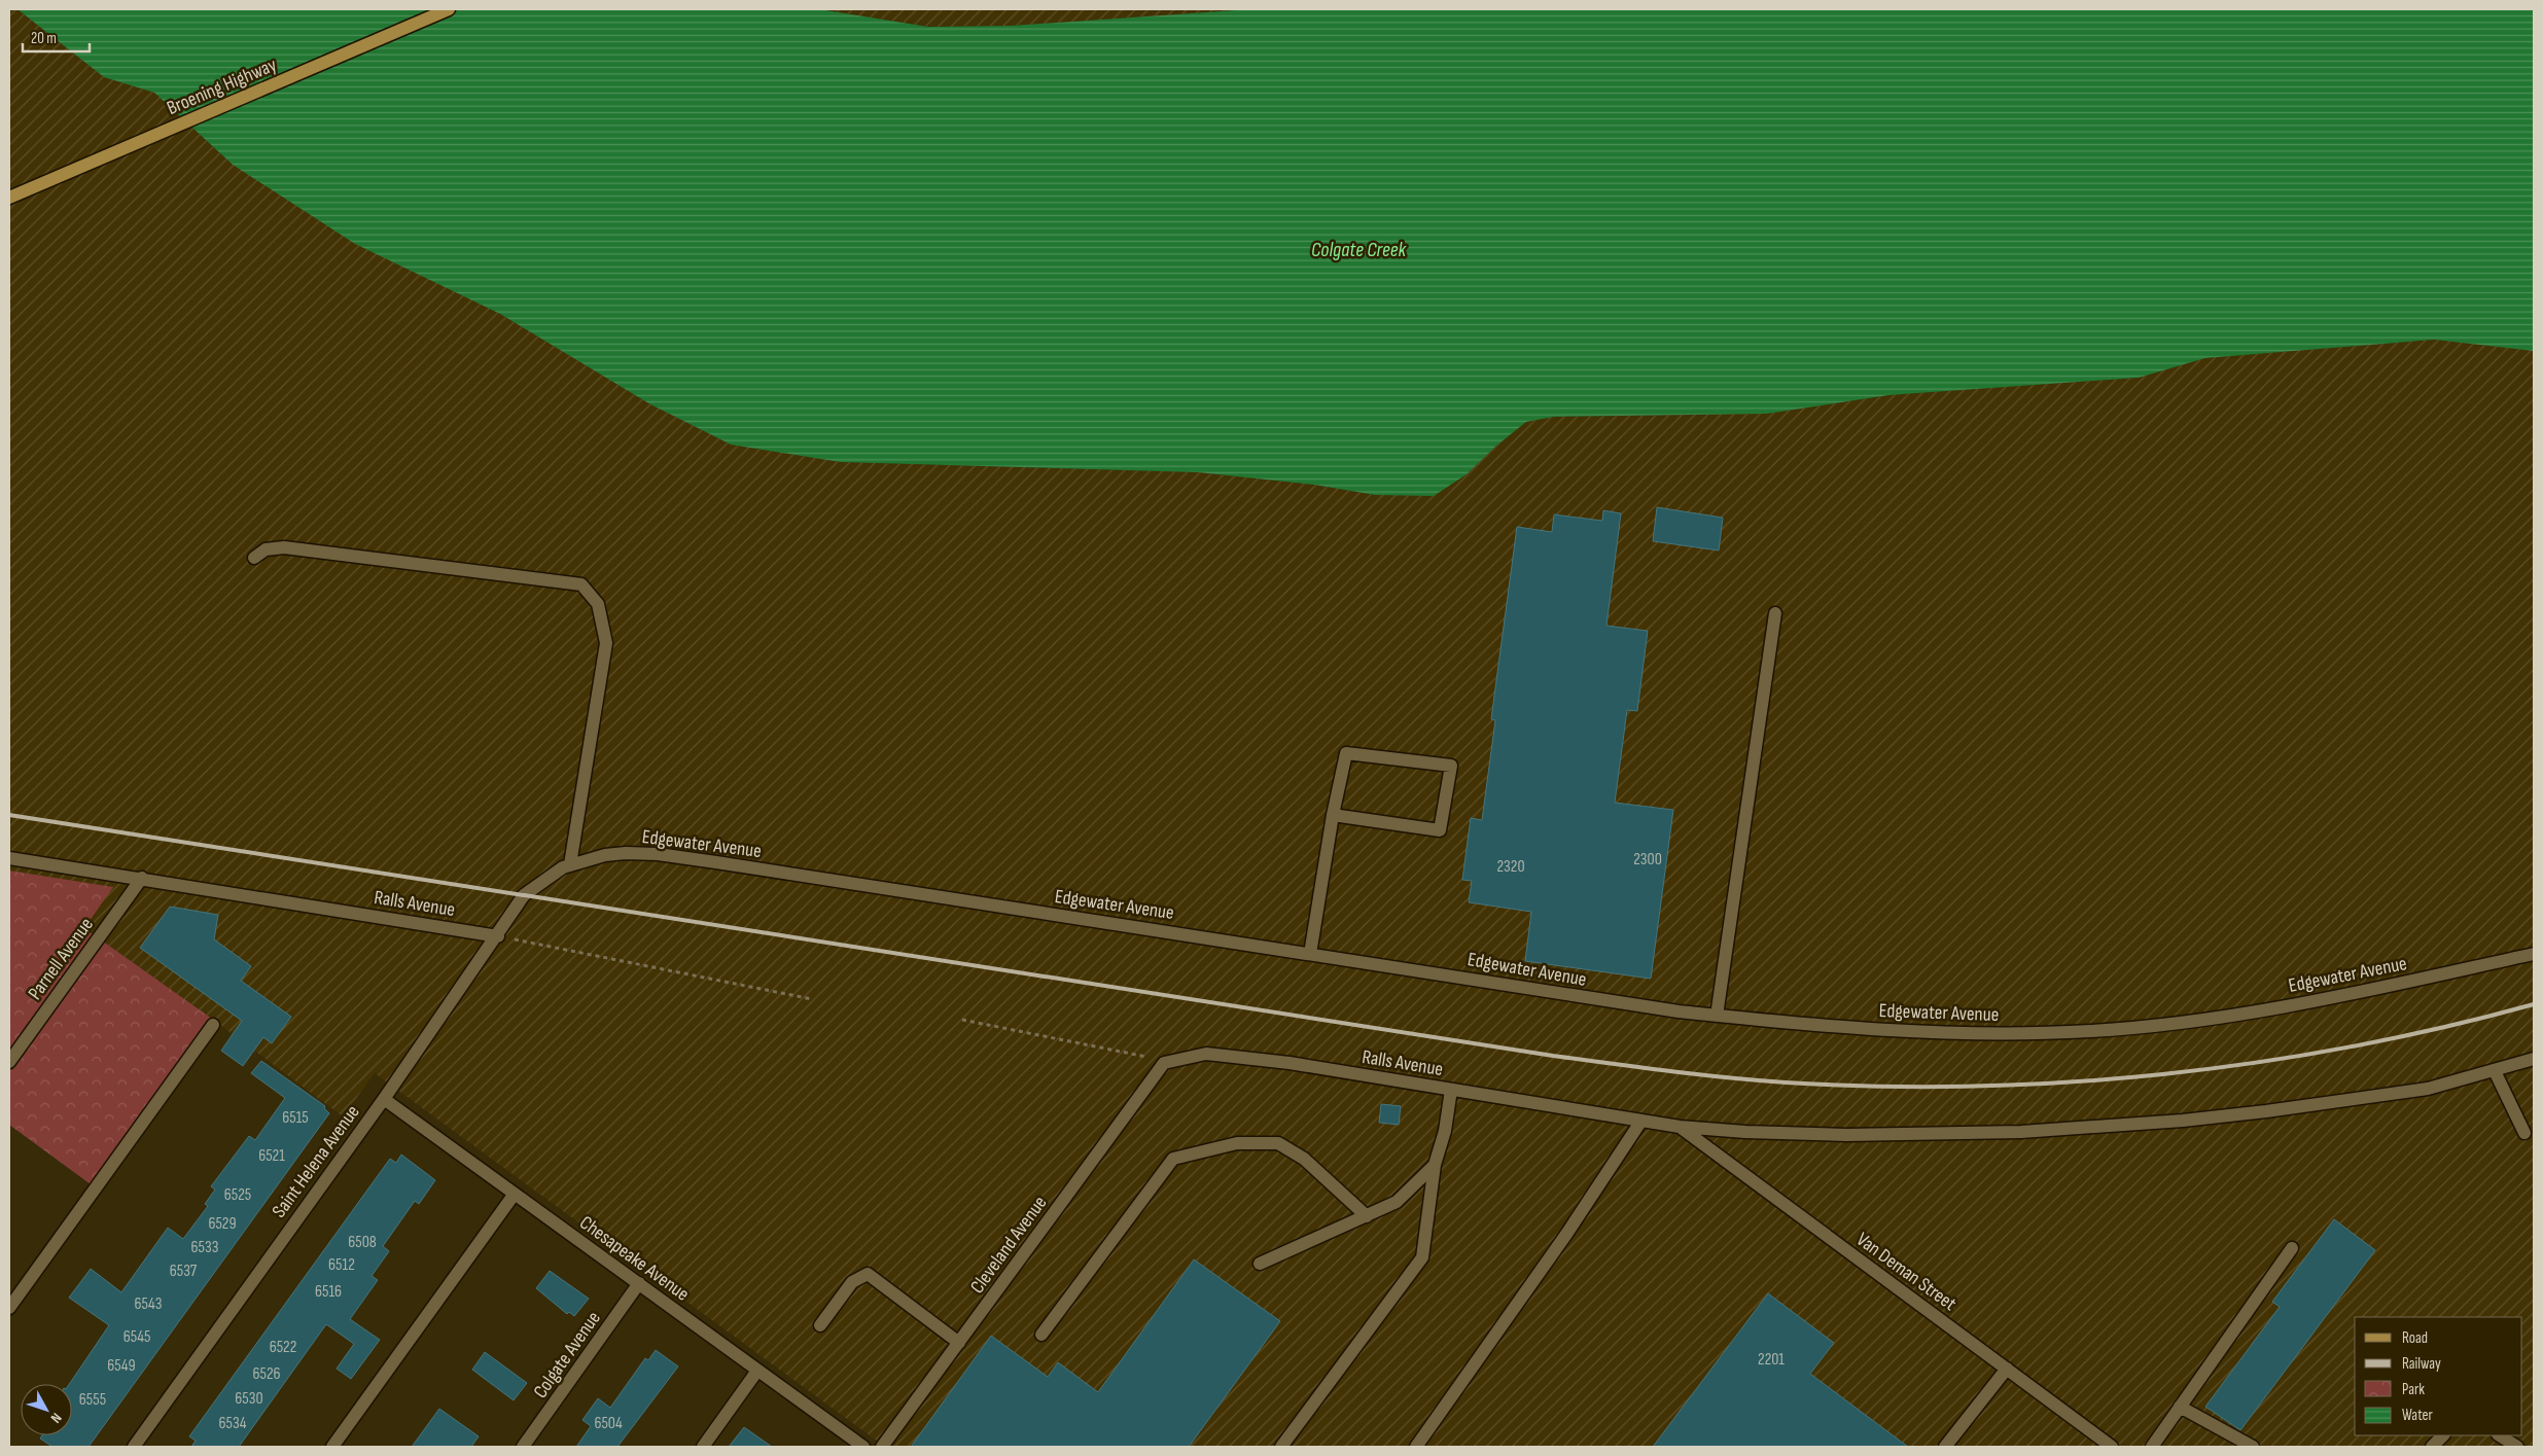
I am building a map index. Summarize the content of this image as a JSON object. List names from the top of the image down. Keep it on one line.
{"streets":{"main road":["Broening Highway"],"street":["Edgewater Avenue","Ralls Avenue","Parnell Avenue","Saint Helena Avenue","Cleveland Avenue","Chesapeake Avenue","Van Deman Street","Colgate Avenue"]},"crossings":[["Edgewater Avenue","Saint Helena Avenue"],["Ralls Avenue","Parnell Avenue"],["Ralls Avenue","Saint Helena Avenue"],["Ralls Avenue","Cleveland Avenue"],["Ralls Avenue","Van Deman Street"],["Saint Helena Avenue","Chesapeake Avenue"],["Chesapeake Avenue","Colgate Avenue"]],"water":["Colgate Creek"],"house_numbers":["2300","2320","6515","6521","6525","6529","6508","6533","6512","6537","6516","6543","6545","6522","2201","6549","6526","6530","6555","6534","6504"],"legend":["Road","Railway","Park","Water"],"scale_bar":"20 m","north":"bottom right"}
